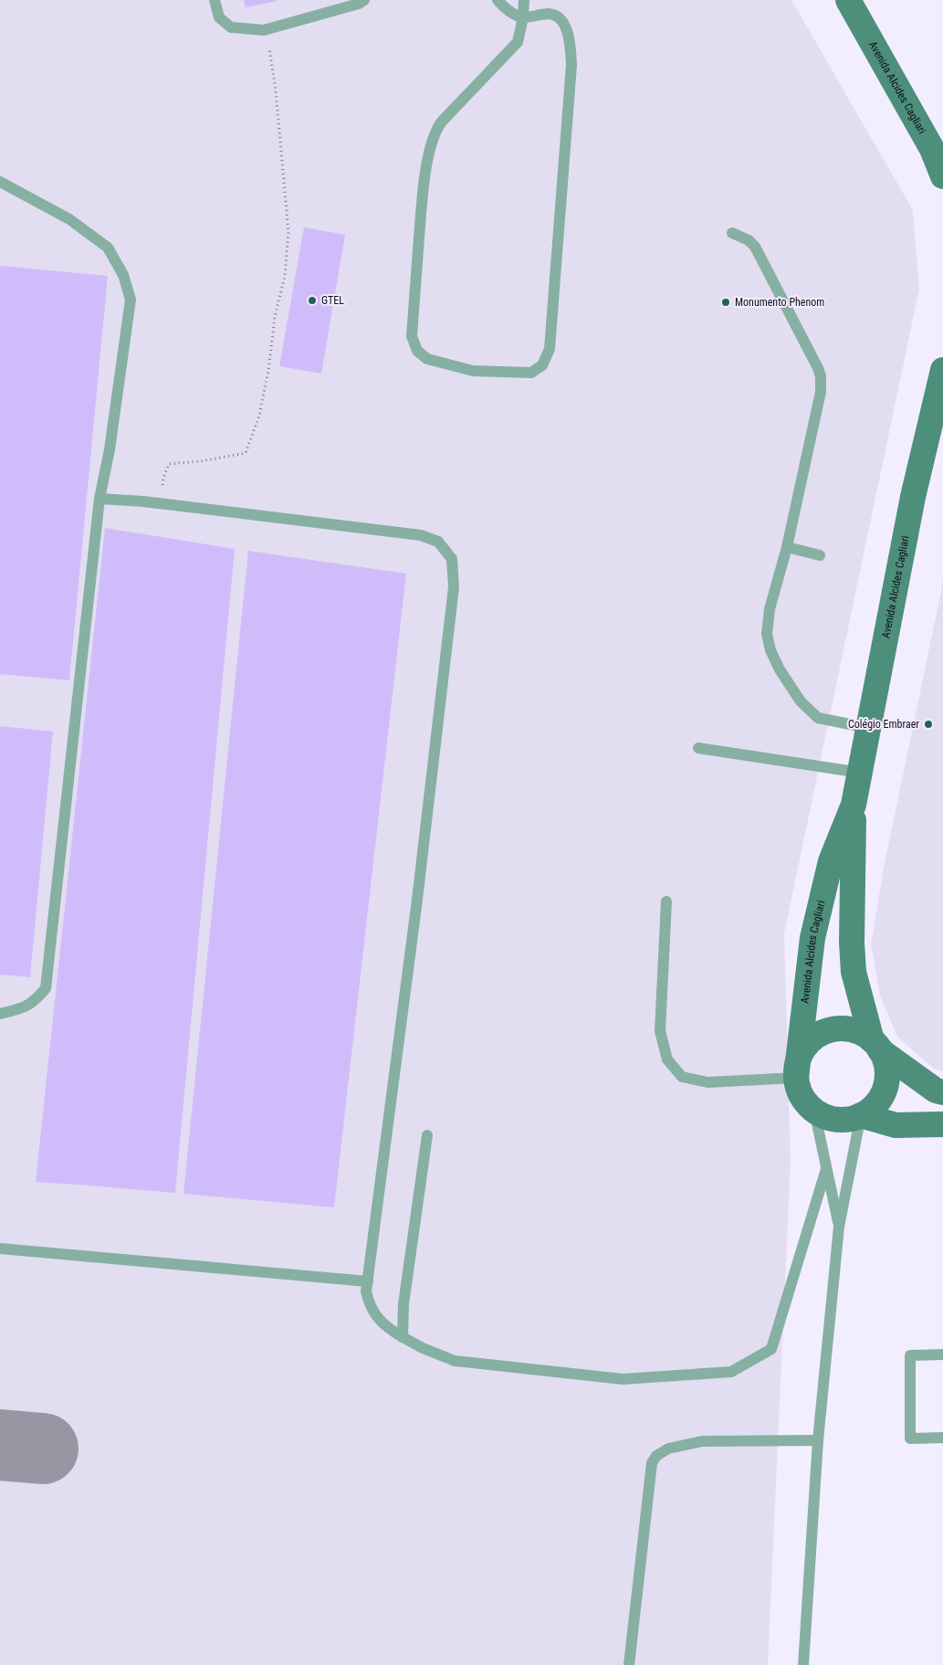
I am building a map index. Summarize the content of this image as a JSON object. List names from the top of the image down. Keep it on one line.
{"streets":{"main road":["Avenida Alcides Cagliari"]},"places":["GTEL","Monumento Phenom","Colégio Embraer"]}
